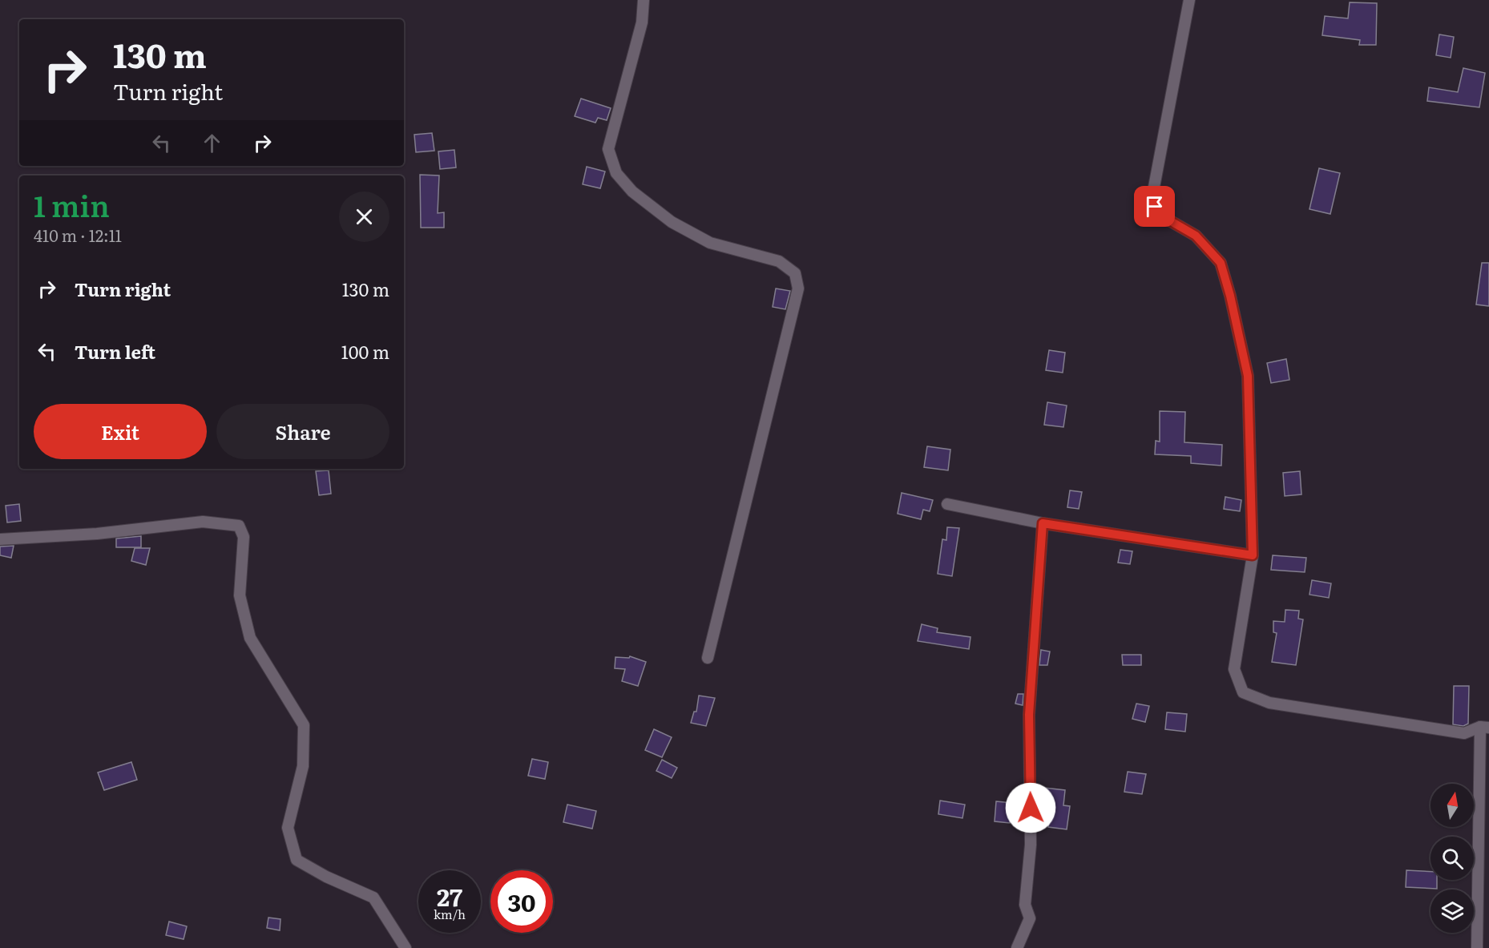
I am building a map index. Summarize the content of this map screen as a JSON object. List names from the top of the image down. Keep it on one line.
{"north":"top","page":{"turn":["130 m","Turn right"],"heading":["1 min","410 m · 12:11"],"list":[{"name":"Turn right","value":"130 m"},{"name":"Turn left","value":"100 m"}],"buttons":["Exit","Share"],"speed":"27 km/h","limit":"30"}}
